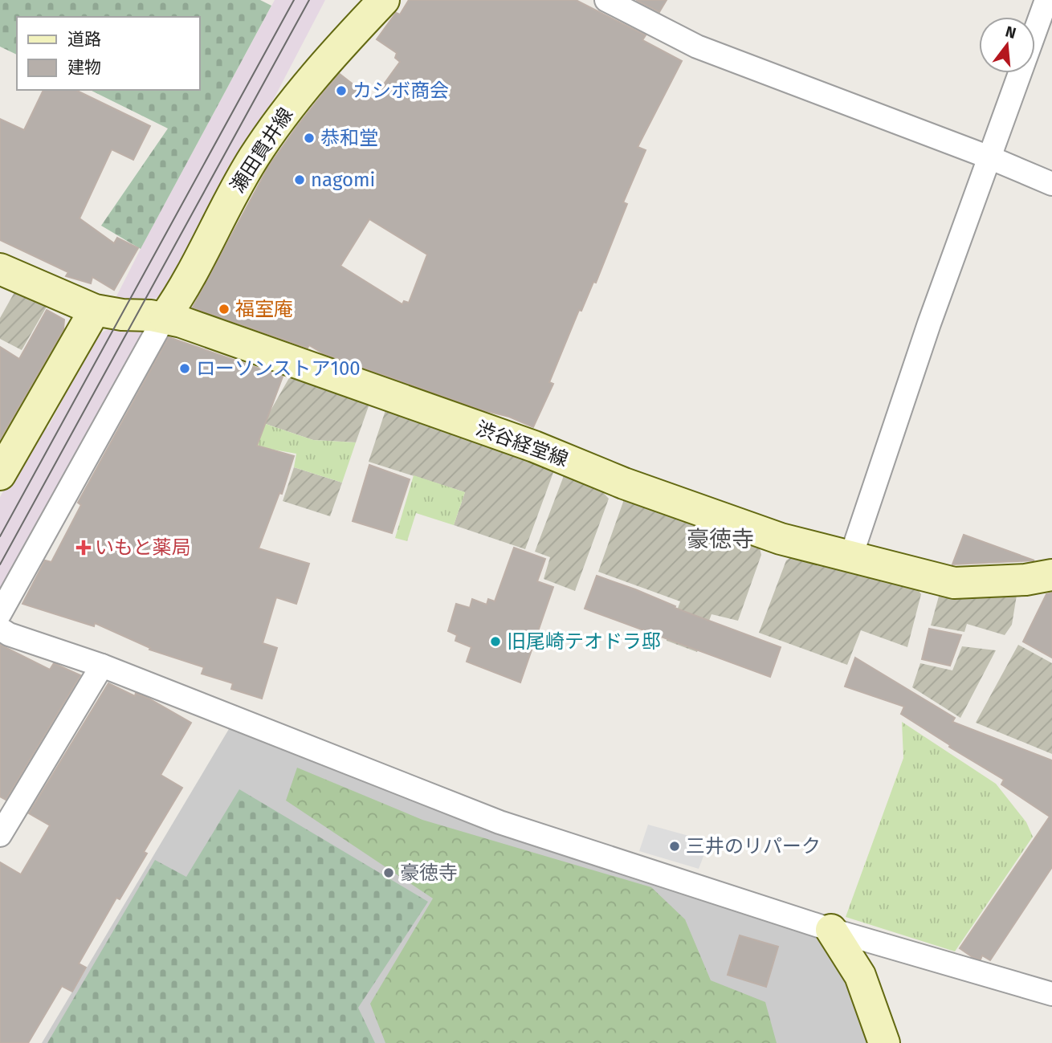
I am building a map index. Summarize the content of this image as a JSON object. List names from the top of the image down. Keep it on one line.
{"streets":{"main road":["瀬田貫井線","渋谷経堂線"]},"crossings":[["瀬田貫井線","渋谷経堂線"]],"districts":["豪徳寺"],"places":{"other":["カシボ商会","恭和堂","nagomi","福室庵","ローソンストア100","旧尾崎テオドラ邸","三井のリパーク","豪徳寺"],"health":["いもと薬局"]},"legend":["道路","建物"],"north":"top"}
